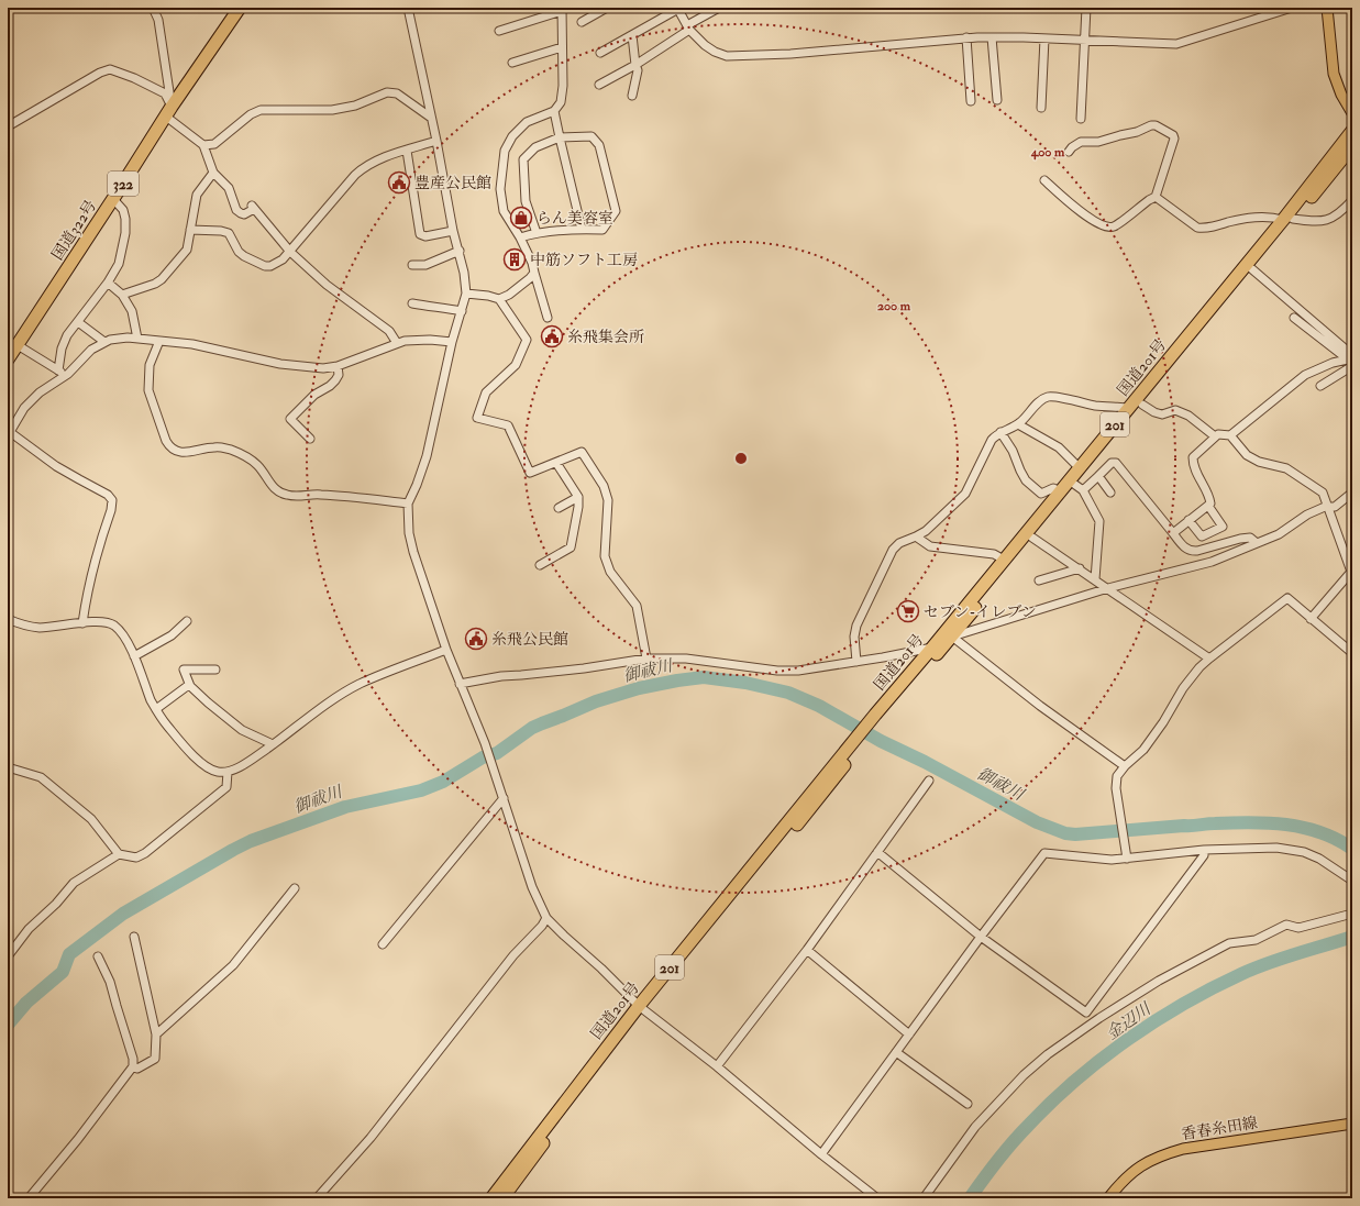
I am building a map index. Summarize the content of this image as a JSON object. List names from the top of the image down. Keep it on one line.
{"streets":{"highway":["322","国道322号","国道201号","201"],"main road":["香春糸田線"]},"water":["御祓川","金辺川"],"places":{"public building":["豊産公民館","糸飛集会所","糸飛公民館"],"shop":["らん美容室"],"building":["中筋ソフト工房"],"supermarket":["セブン-イレブン"]},"rings":["400 m","200 m"]}
